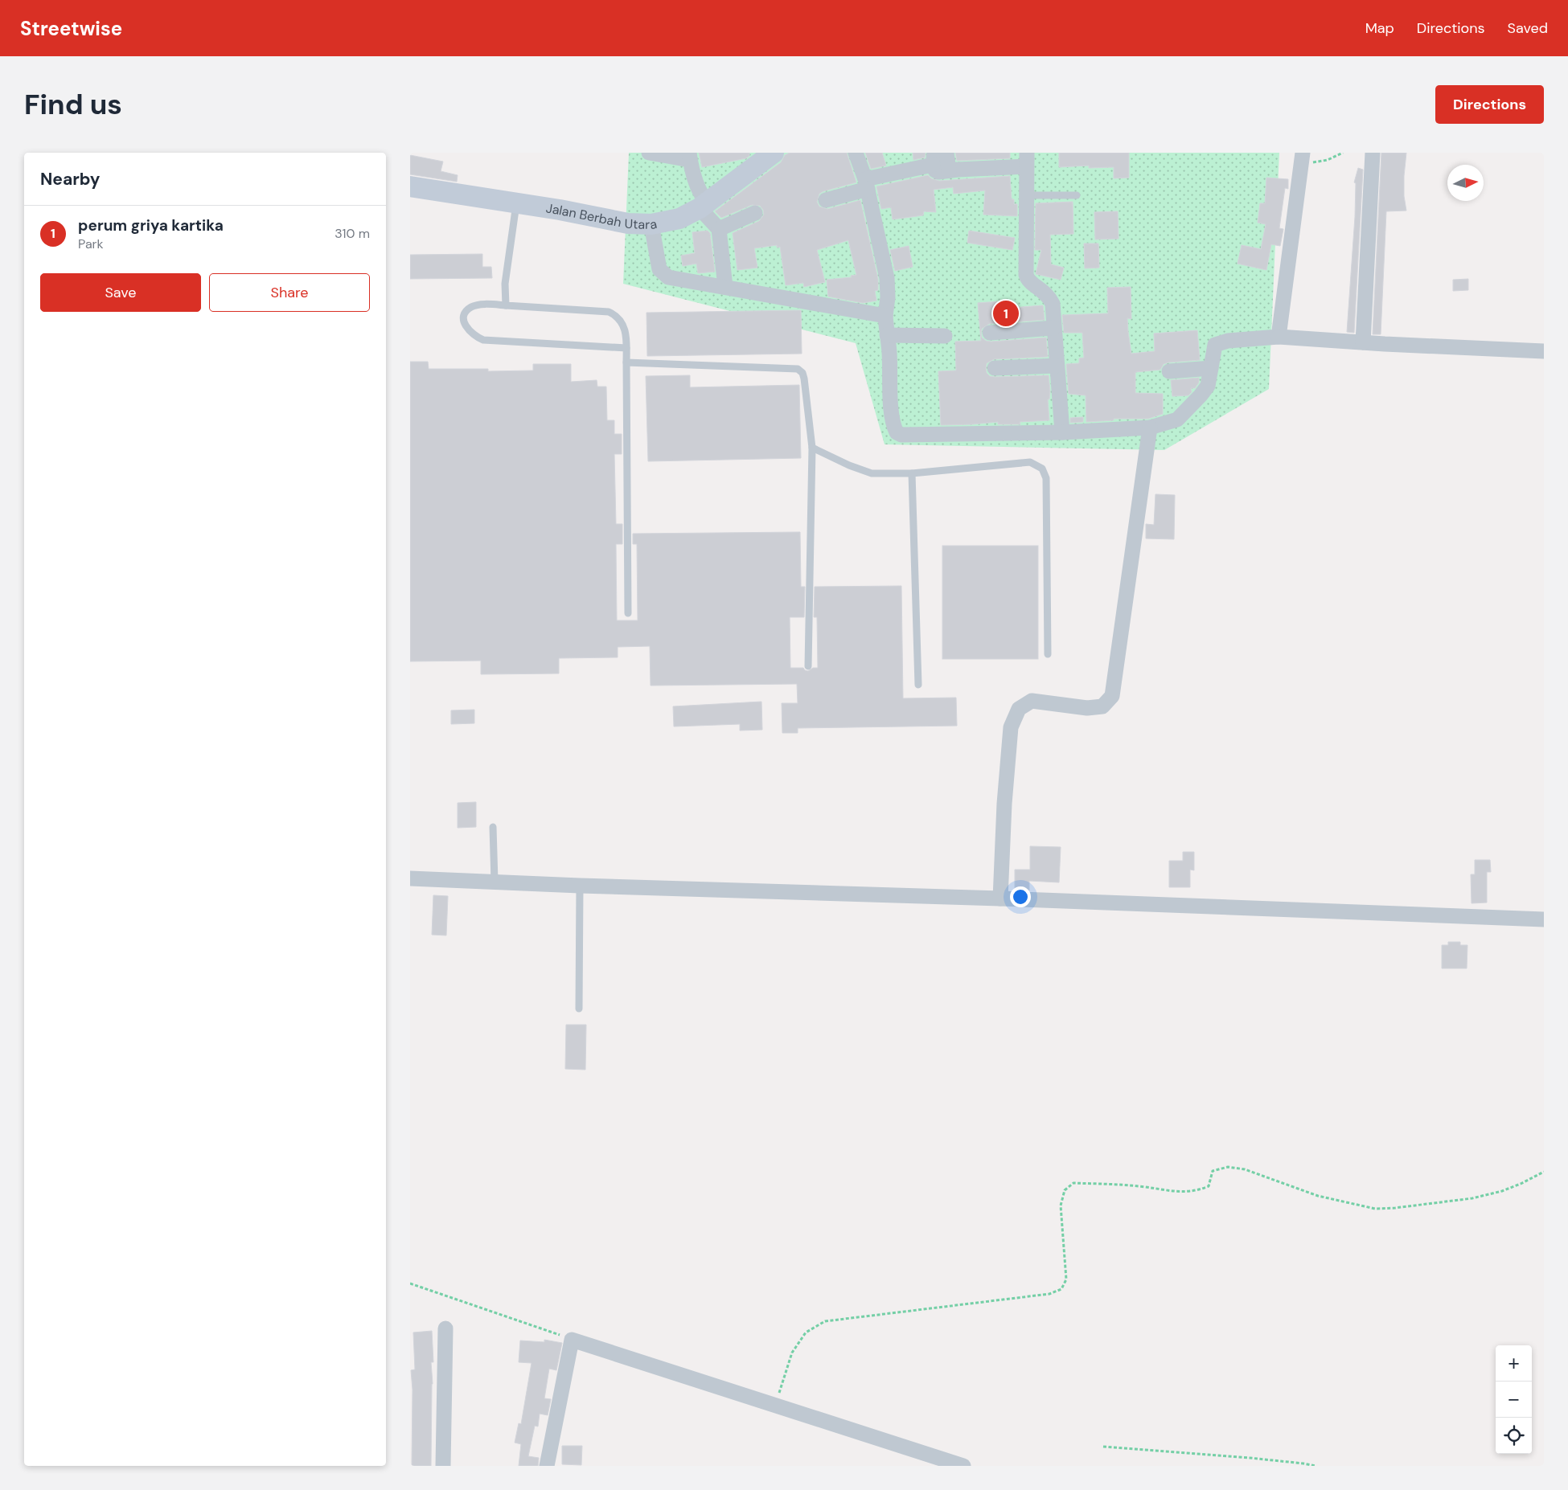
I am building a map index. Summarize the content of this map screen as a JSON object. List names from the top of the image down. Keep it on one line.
{"streets":{"main road":["Jalan Berbah Utara"]},"north":"right","page":{"header":"Streetwise","nav":["Map","Directions","Saved"],"buttons":["Directions",["Save","Share"]],"title":"Find us","heading":"Nearby","list":[{"mark":"1","name":"perum griya kartika","note":"Park","value":"310 m"}],"pins":"1","map_buttons":["+","−"]}}
